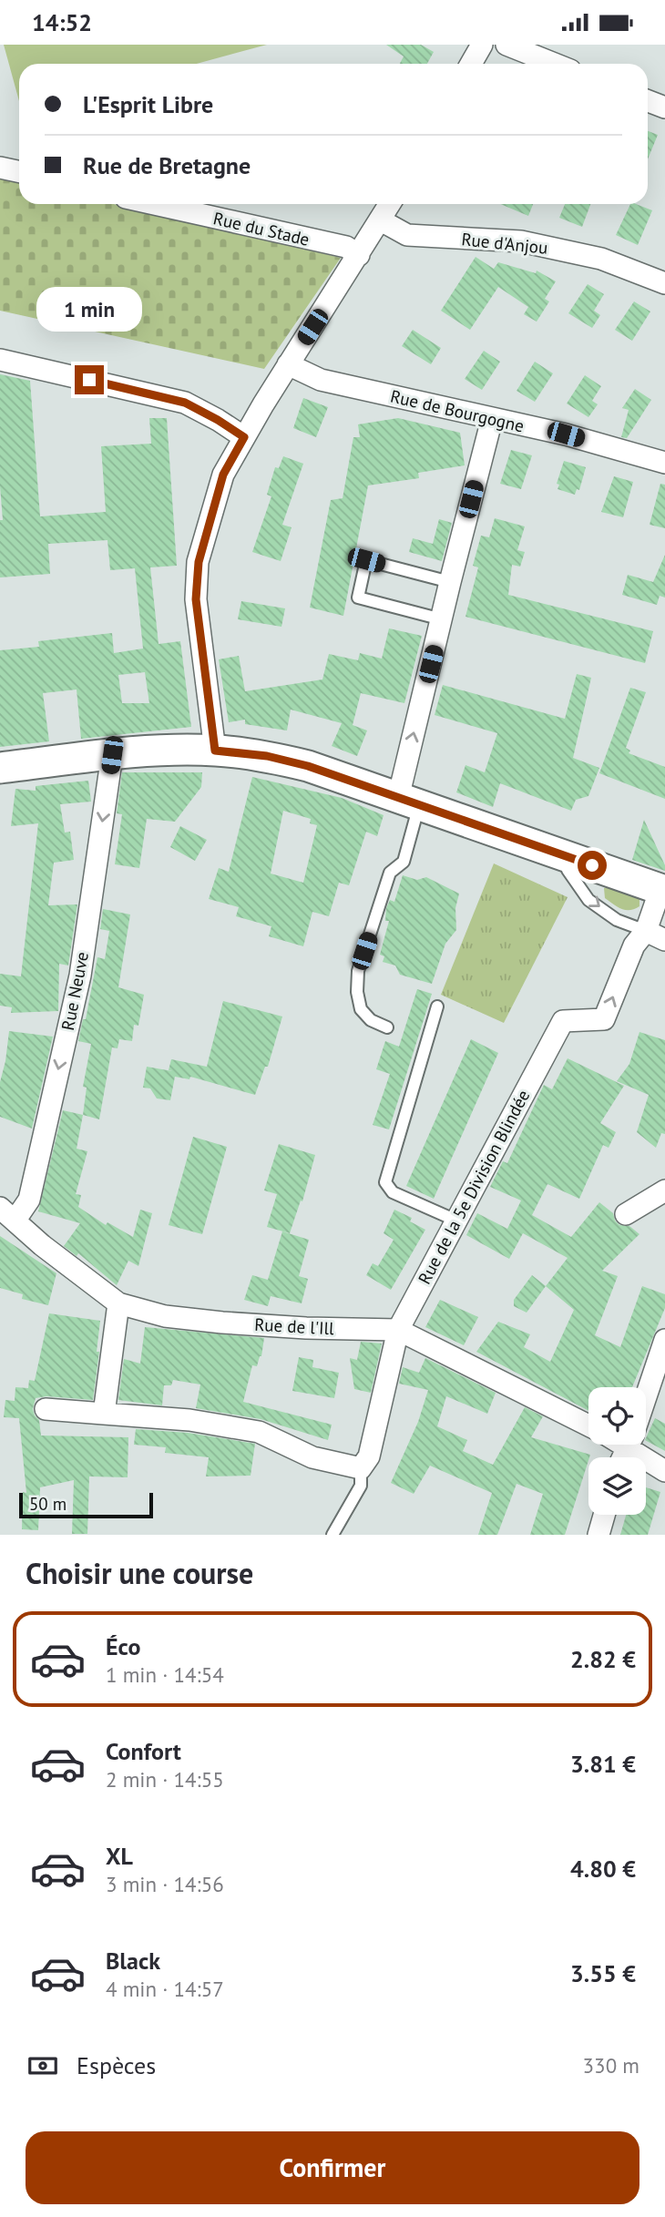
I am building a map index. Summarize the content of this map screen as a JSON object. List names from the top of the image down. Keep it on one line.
{"streets":{"street":["Rue du Stade","Rue d'Anjou","Rue de Bourgogne","Rue Neuve","Rue de la 5e Division Blindée","Rue de l'Ill"]},"crossings":[["Rue Neuve","Rue de l'Ill"],["Rue de la 5e Division Blindée","Rue de l'Ill"]],"one_way":["Rue Neuve","Rue de la 5e Division Blindée"],"scale_bar":"50 m","page":{"status":"14:52","banner":["L'Esprit Libre","Rue de Bretagne"],"bubble":"1 min","scale":"50 m","heading":"Choisir une course","list":[{"name":"Éco","note":"1 min · 14:54","value":"2.82 €"},{"name":"Confort","note":"2 min · 14:55","value":"3.81 €"},{"name":"XL","note":"3 min · 14:56","value":"4.80 €"},{"name":"Black","note":"4 min · 14:57","value":"3.55 €"}],"pay":["Espèces","330 m"],"buttons":"Confirmer"}}
